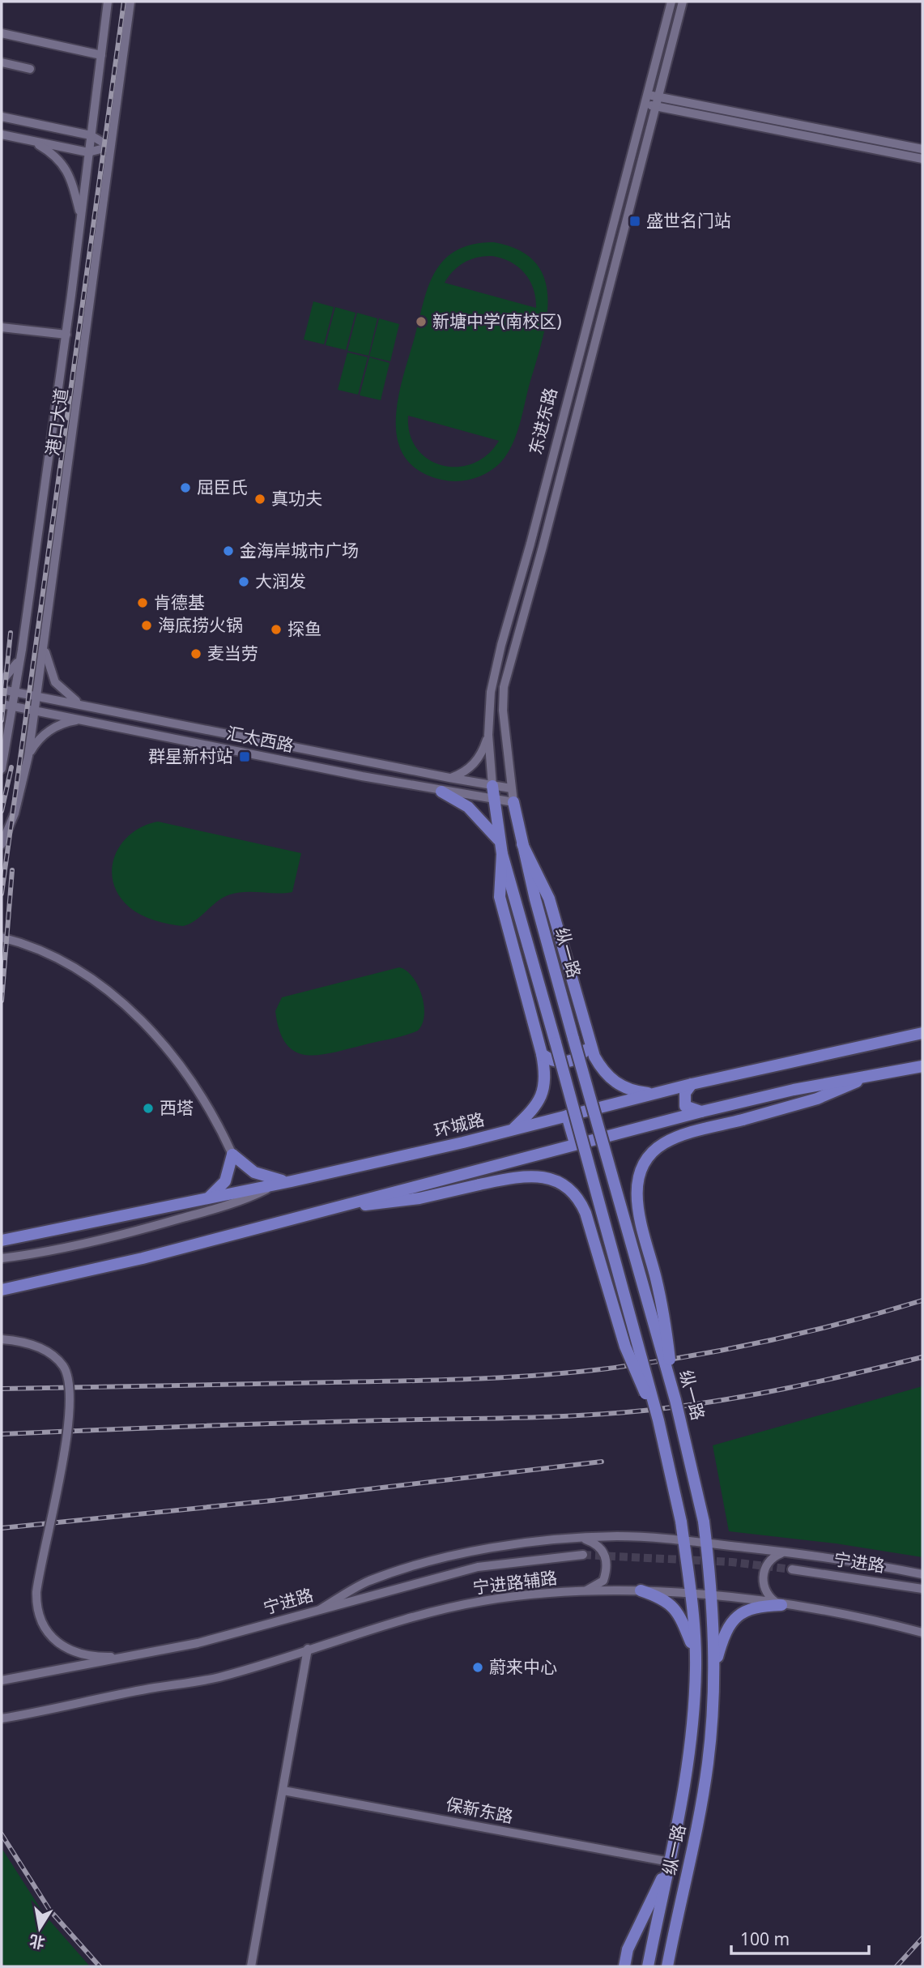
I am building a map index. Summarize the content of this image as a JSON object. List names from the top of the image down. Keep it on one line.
{"streets":{"main road":["东进东路","纵一路","环城路"],"street":["港口大道","汇太西路","宁进路","宁进路辅路","保新东路"]},"crossings":[["东进东路","汇太西路"],["东进东路","纵一路"],["港口大道","汇太西路"],["纵一路","宁进路辅路"],["纵一路","保新东路"],["宁进路","宁进路辅路"]],"places":{"transit":["盛世名门站","群星新村站"],"other":["新塘中学(南校区)","屈臣氏","真功夫","金海岸城市广场","大润发","肯德基","海底捞火锅","探鱼","麦当劳","西塔","蔚来中心"]},"scale_bar":"100 m","north":"bottom"}
